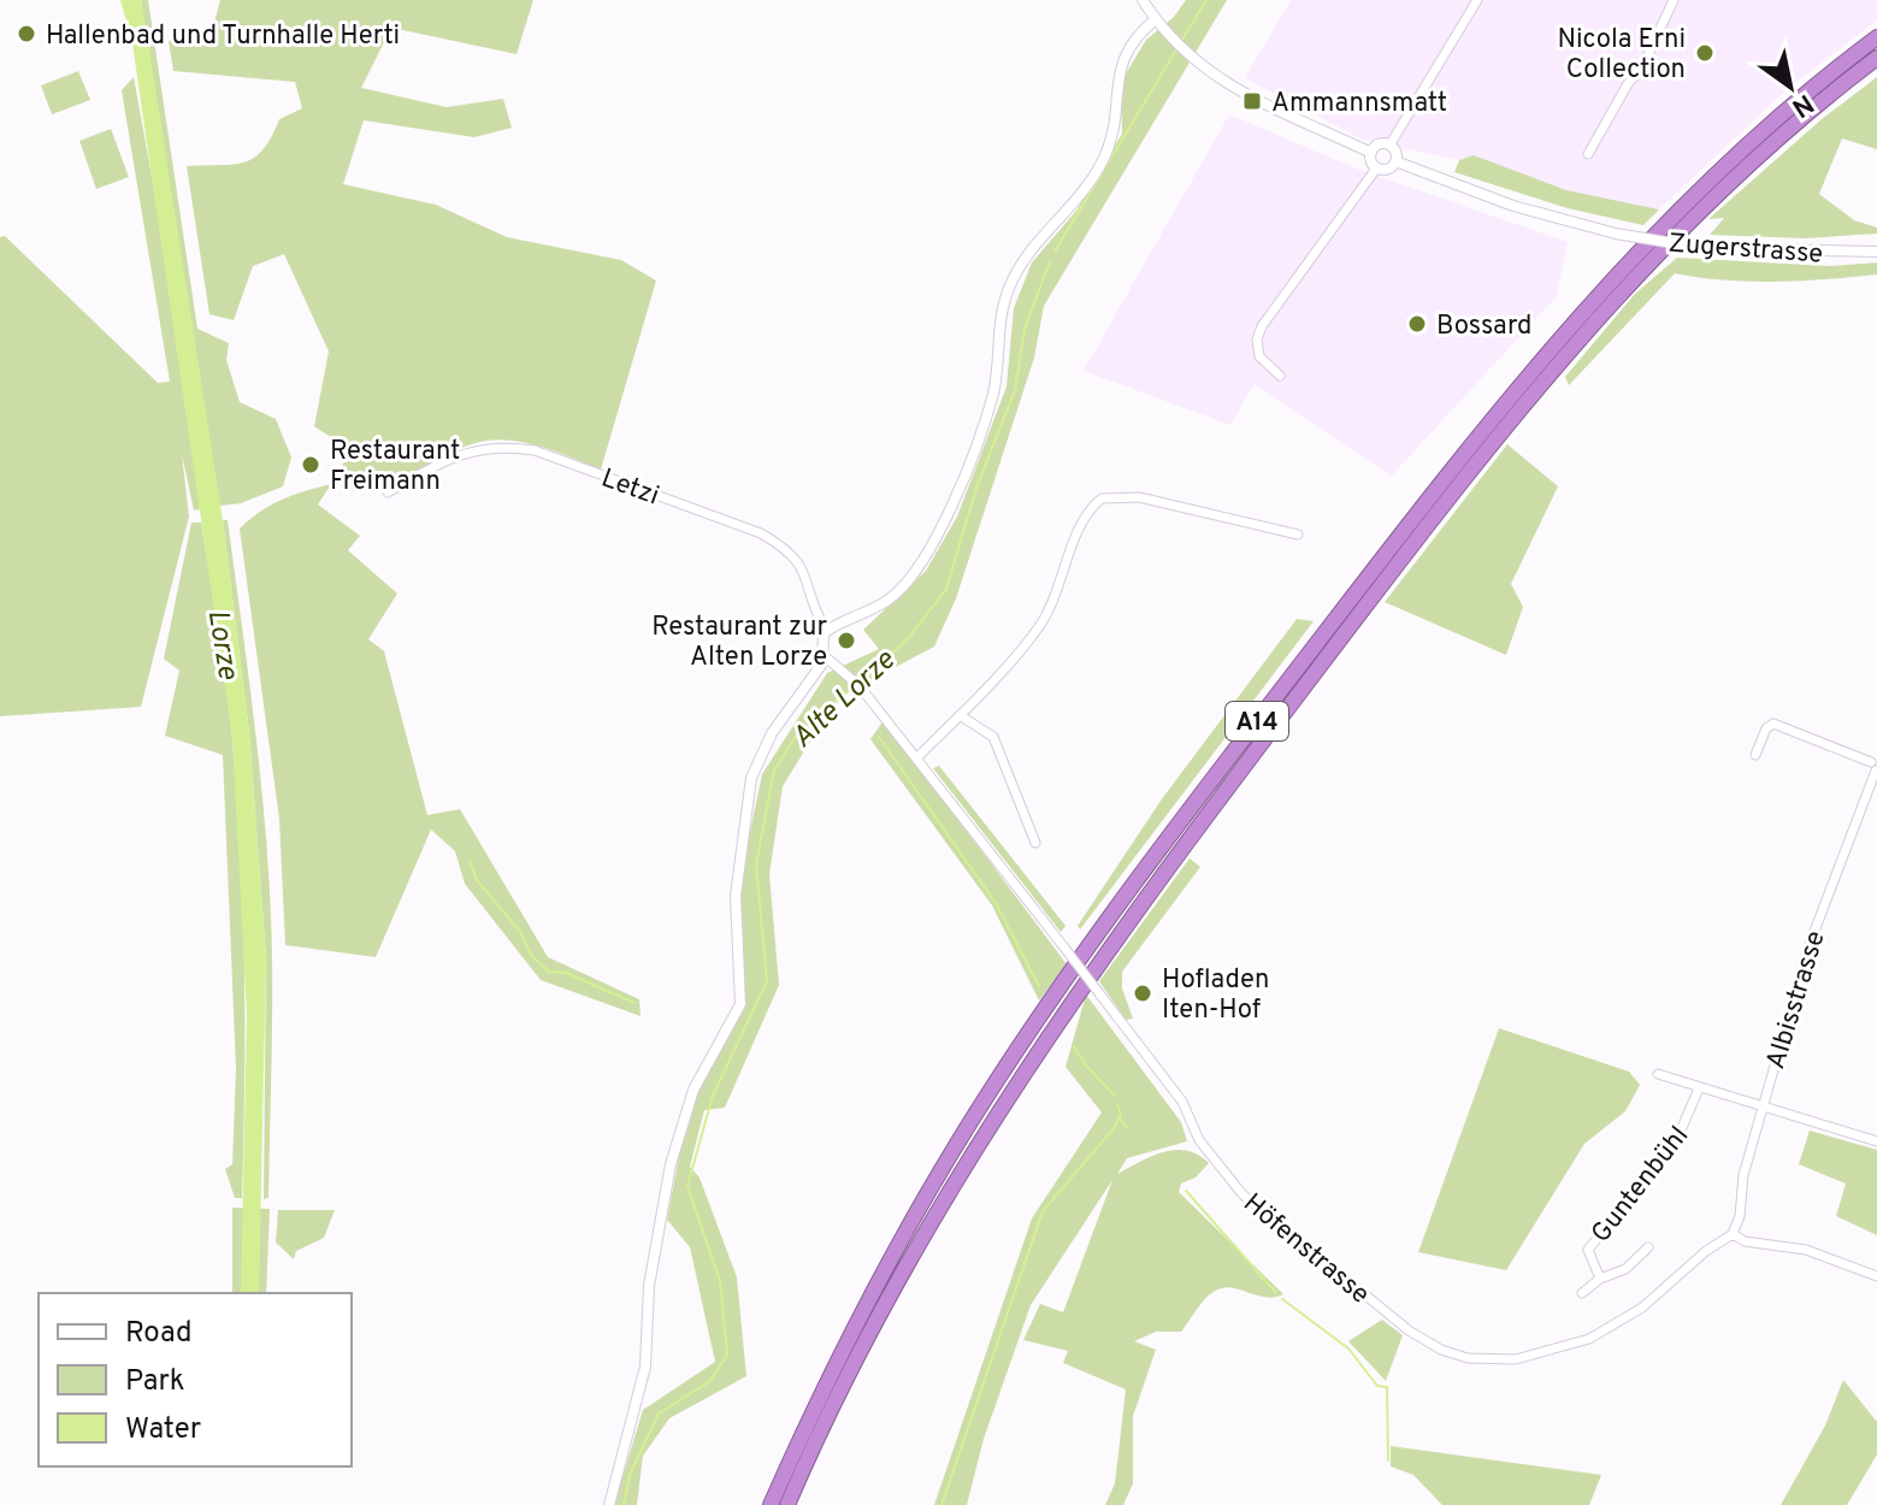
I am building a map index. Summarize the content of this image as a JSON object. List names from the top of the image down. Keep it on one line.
{"streets":{"highway":["A14"],"street":["Zugerstrasse","Letzi","Albisstrasse","Guntenbühl","Höfenstrasse"]},"crossings":[["Albisstrasse","Höfenstrasse"]],"water":["Lorze","Alte Lorze"],"places":{"other":["Hallenbad und Turnhalle Herti","Nicola Erni Collection","Bossard","Restaurant Freimann","Restaurant zur Alten Lorze","Hofladen Iten-Hof"],"transit":["Ammannsmatt"]},"legend":["Road","Park","Water"],"north":"bottom right"}
